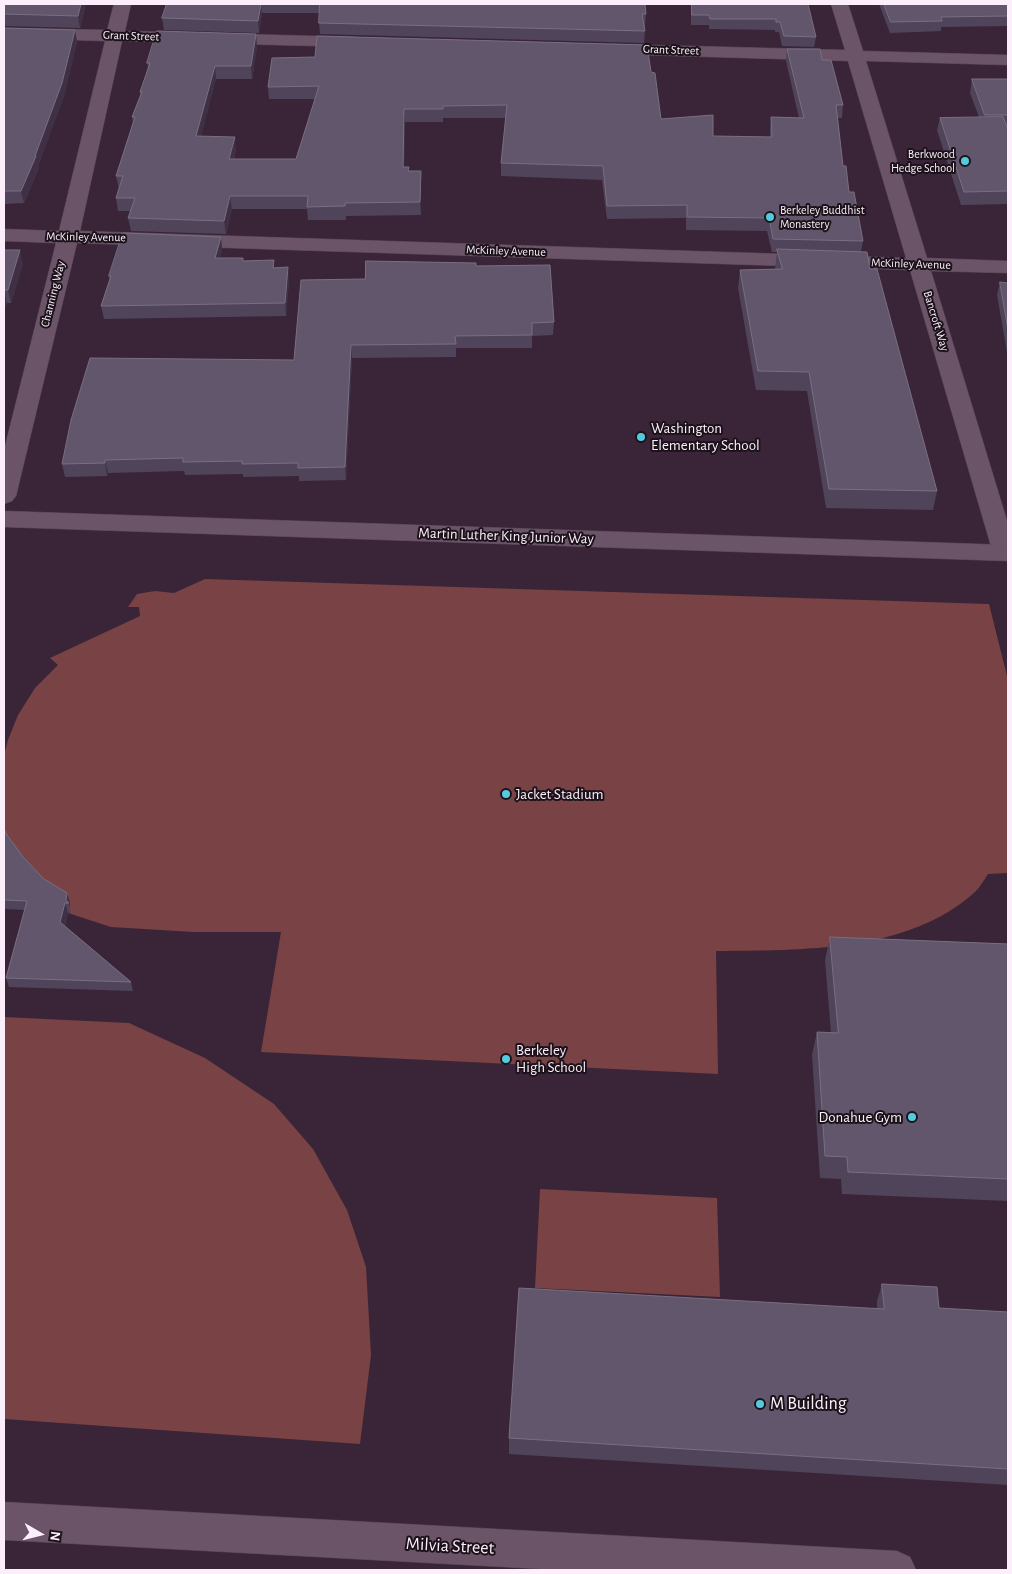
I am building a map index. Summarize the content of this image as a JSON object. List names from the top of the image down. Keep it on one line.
{"streets":{"street":["Grant Street","McKinley Avenue","Channing Way","Bancroft Way","Martin Luther King Junior Way","Milvia Street"]},"crossings":[["Grant Street","Channing Way"],["Grant Street","Bancroft Way"],["McKinley Avenue","Channing Way"],["McKinley Avenue","Bancroft Way"],["Bancroft Way","Martin Luther King Junior Way"]],"places":["Berkwood Hedge School","Berkeley Buddhist Monastery","Washington Elementary School","Jacket Stadium","Berkeley High School","Donahue Gym","M Building"],"north":"right"}
